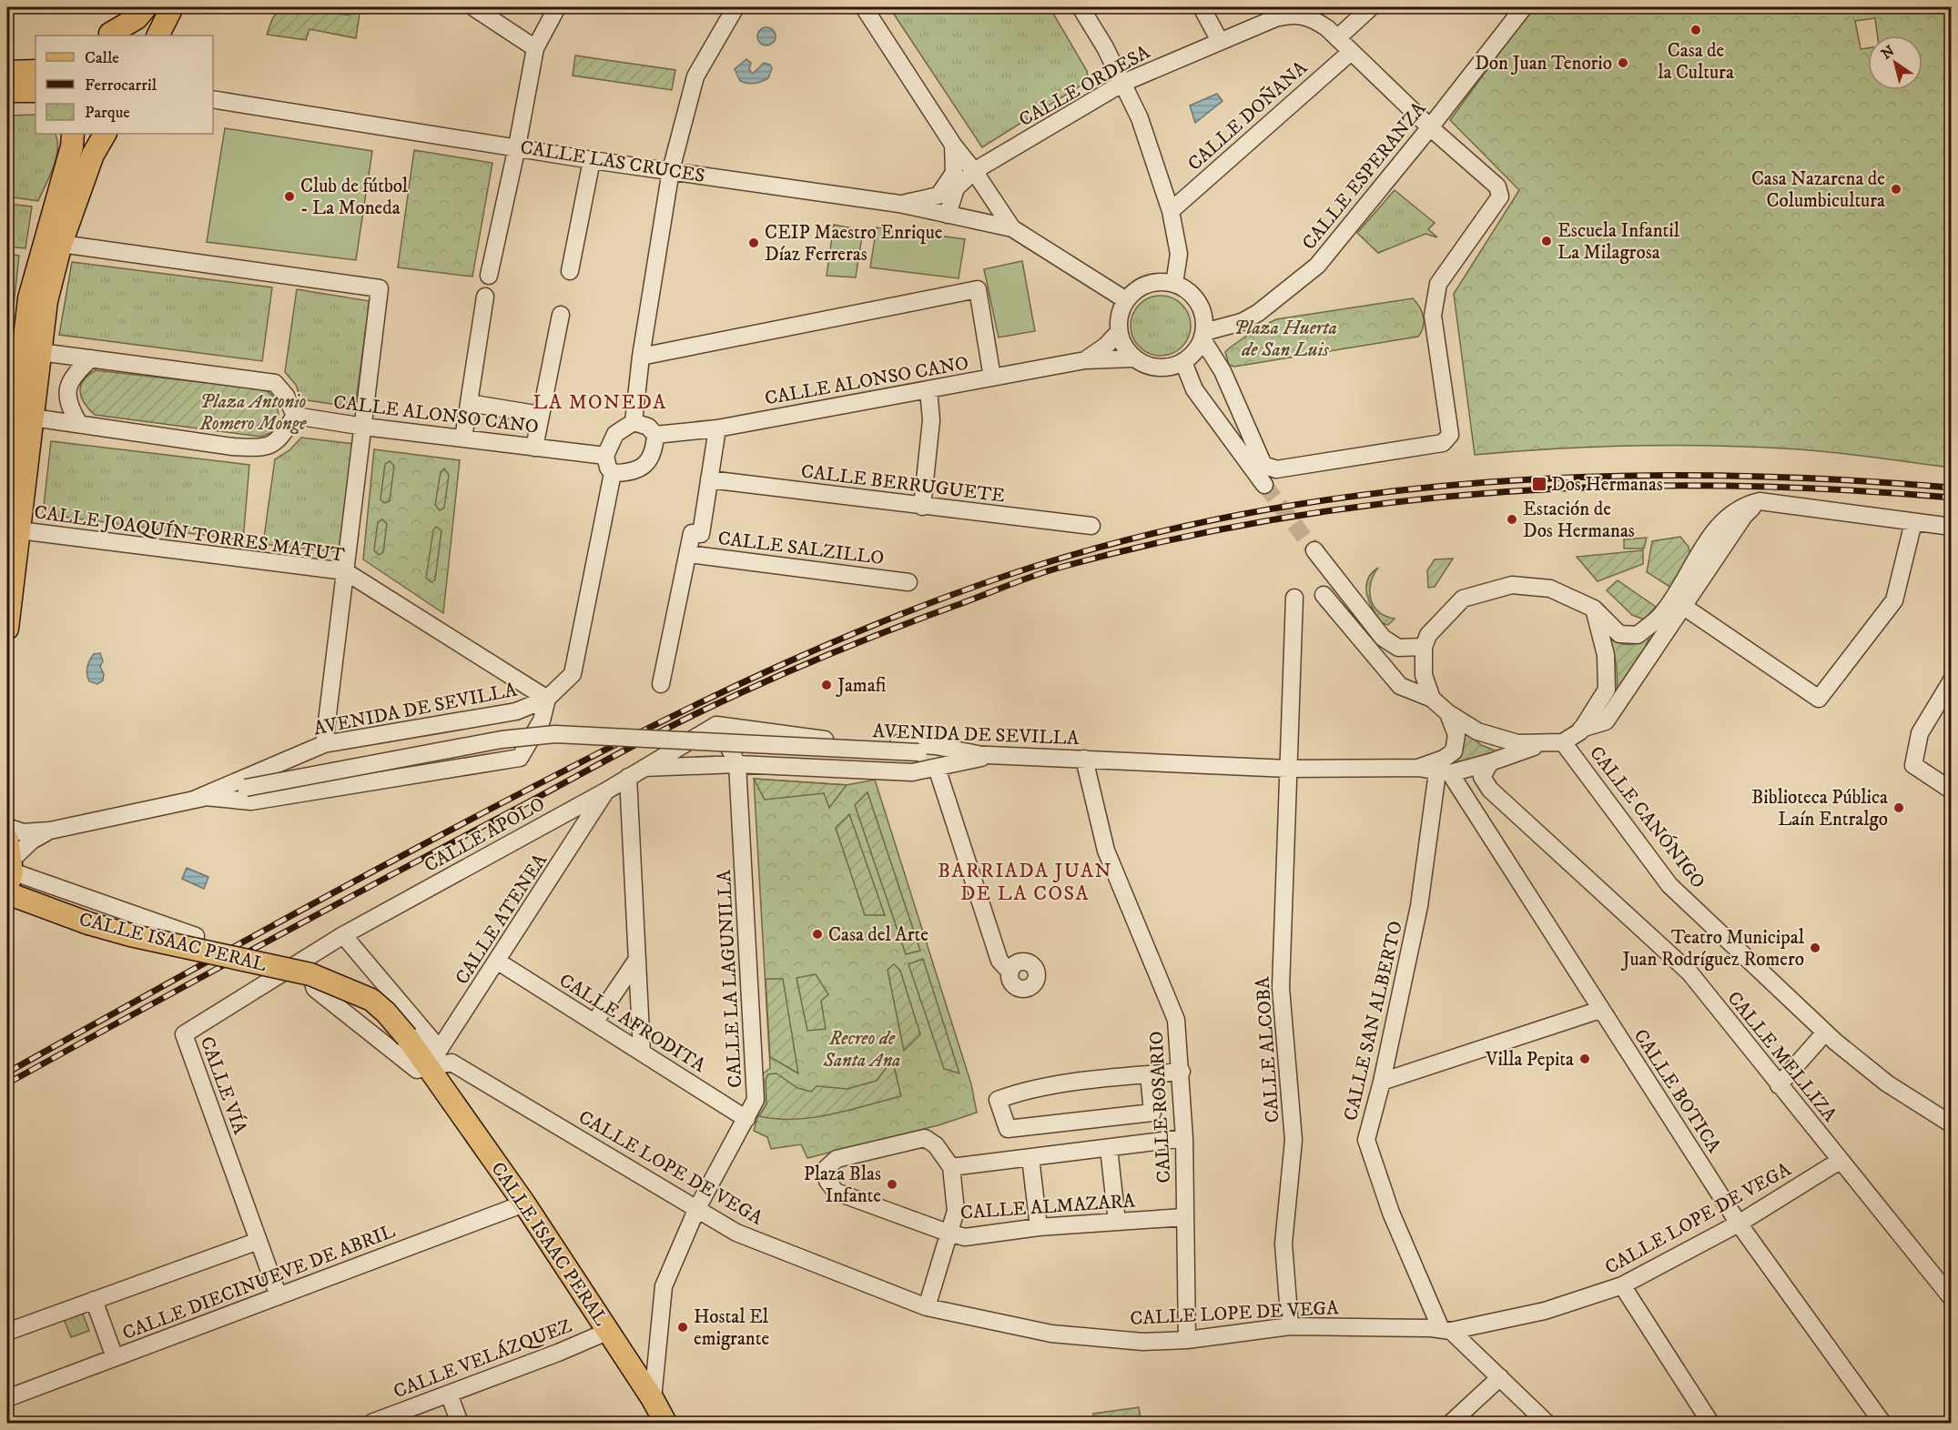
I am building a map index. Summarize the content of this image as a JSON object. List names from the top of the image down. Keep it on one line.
{"streets":{"main road":["CALLE ISAAC PERAL"],"street":["CALLE ORDESA","CALLE DOÑANA","CALLE LAS CRUCES","CALLE ESPERANZA","CALLE ALONSO CANO","CALLE BERRUGUETE","CALLE JOAQUÍN TORRES MATUT","CALLE SALZILLO","AVENIDA DE SEVILLA","CALLE CANÓNIGO","CALLE APOLO","CALLE ATENEA","CALLE LA LAGUNILLA","CALLE SAN ALBERTO","CALLE AFRODITA","CALLE ALCOBA","CALLE MELLIZA","CALLE VÍA","CALLE BOTICA","CALLE ROSARIO","CALLE LOPE DE VEGA","CALLE ALMAZARA","CALLE DIECINUEVE DE ABRIL","CALLE VELÁZQUEZ"]},"crossings":[["CALLE ORDESA","CALLE DOÑANA"],["CALLE ORDESA","CALLE LAS CRUCES"],["CALLE ORDESA","CALLE ESPERANZA"],["CALLE ORDESA","CALLE ALONSO CANO"],["CALLE ESPERANZA","CALLE ALONSO CANO"],["CALLE JOAQUÍN TORRES MATUT","AVENIDA DE SEVILLA"],["AVENIDA DE SEVILLA","CALLE CANÓNIGO"],["AVENIDA DE SEVILLA","CALLE ISAAC PERAL"],["AVENIDA DE SEVILLA","CALLE SAN ALBERTO"],["AVENIDA DE SEVILLA","CALLE ALCOBA"],["AVENIDA DE SEVILLA","CALLE MELLIZA"],["AVENIDA DE SEVILLA","CALLE BOTICA"],["AVENIDA DE SEVILLA","CALLE ROSARIO"],["CALLE APOLO","CALLE ATENEA"],["CALLE APOLO","CALLE VÍA"],["CALLE ATENEA","CALLE ISAAC PERAL"],["CALLE ATENEA","CALLE AFRODITA"],["CALLE ATENEA","CALLE LOPE DE VEGA"],["CALLE ISAAC PERAL","CALLE LA LAGUNILLA"],["CALLE ISAAC PERAL","CALLE LOPE DE VEGA"],["CALLE ISAAC PERAL","CALLE DIECINUEVE DE ABRIL"],["CALLE ISAAC PERAL","CALLE VELÁZQUEZ"],["CALLE LA LAGUNILLA","CALLE AFRODITA"],["CALLE LA LAGUNILLA","CALLE LOPE DE VEGA"],["CALLE SAN ALBERTO","CALLE BOTICA"],["CALLE SAN ALBERTO","CALLE LOPE DE VEGA"],["CALLE ALCOBA","CALLE LOPE DE VEGA"],["CALLE MELLIZA","CALLE LOPE DE VEGA"],["CALLE VÍA","CALLE DIECINUEVE DE ABRIL"],["CALLE BOTICA","CALLE LOPE DE VEGA"],["CALLE ROSARIO","CALLE LOPE DE VEGA"],["CALLE ROSARIO","CALLE ALMAZARA"]],"districts":["LA MONEDA","BARRIADA JUAN DE LA COSA"],"parks":["Plaza Huerta de San Luis","Plaza Antonio Romero Monge","Recreo de Santa Ana"],"places":{"other":["Casa de la Cultura","Don Juan Tenorio","Casa Nazarena de Columbicultura","Club de fútbol - La Moneda","Escuela Infantil La Milagrosa","CEIP Maestro Enrique Díaz Ferreras","Estación de Dos Hermanas","Jamafi","Biblioteca Pública Laín Entralgo","Casa del Arte","Teatro Municipal Juan Rodríguez Romero","Villa Pepita","Plaza Blas Infante","Hostal El emigrante"],"transit":["Dos Hermanas"]},"legend":["Calle","Ferrocarril","Parque"],"north":"top left"}
